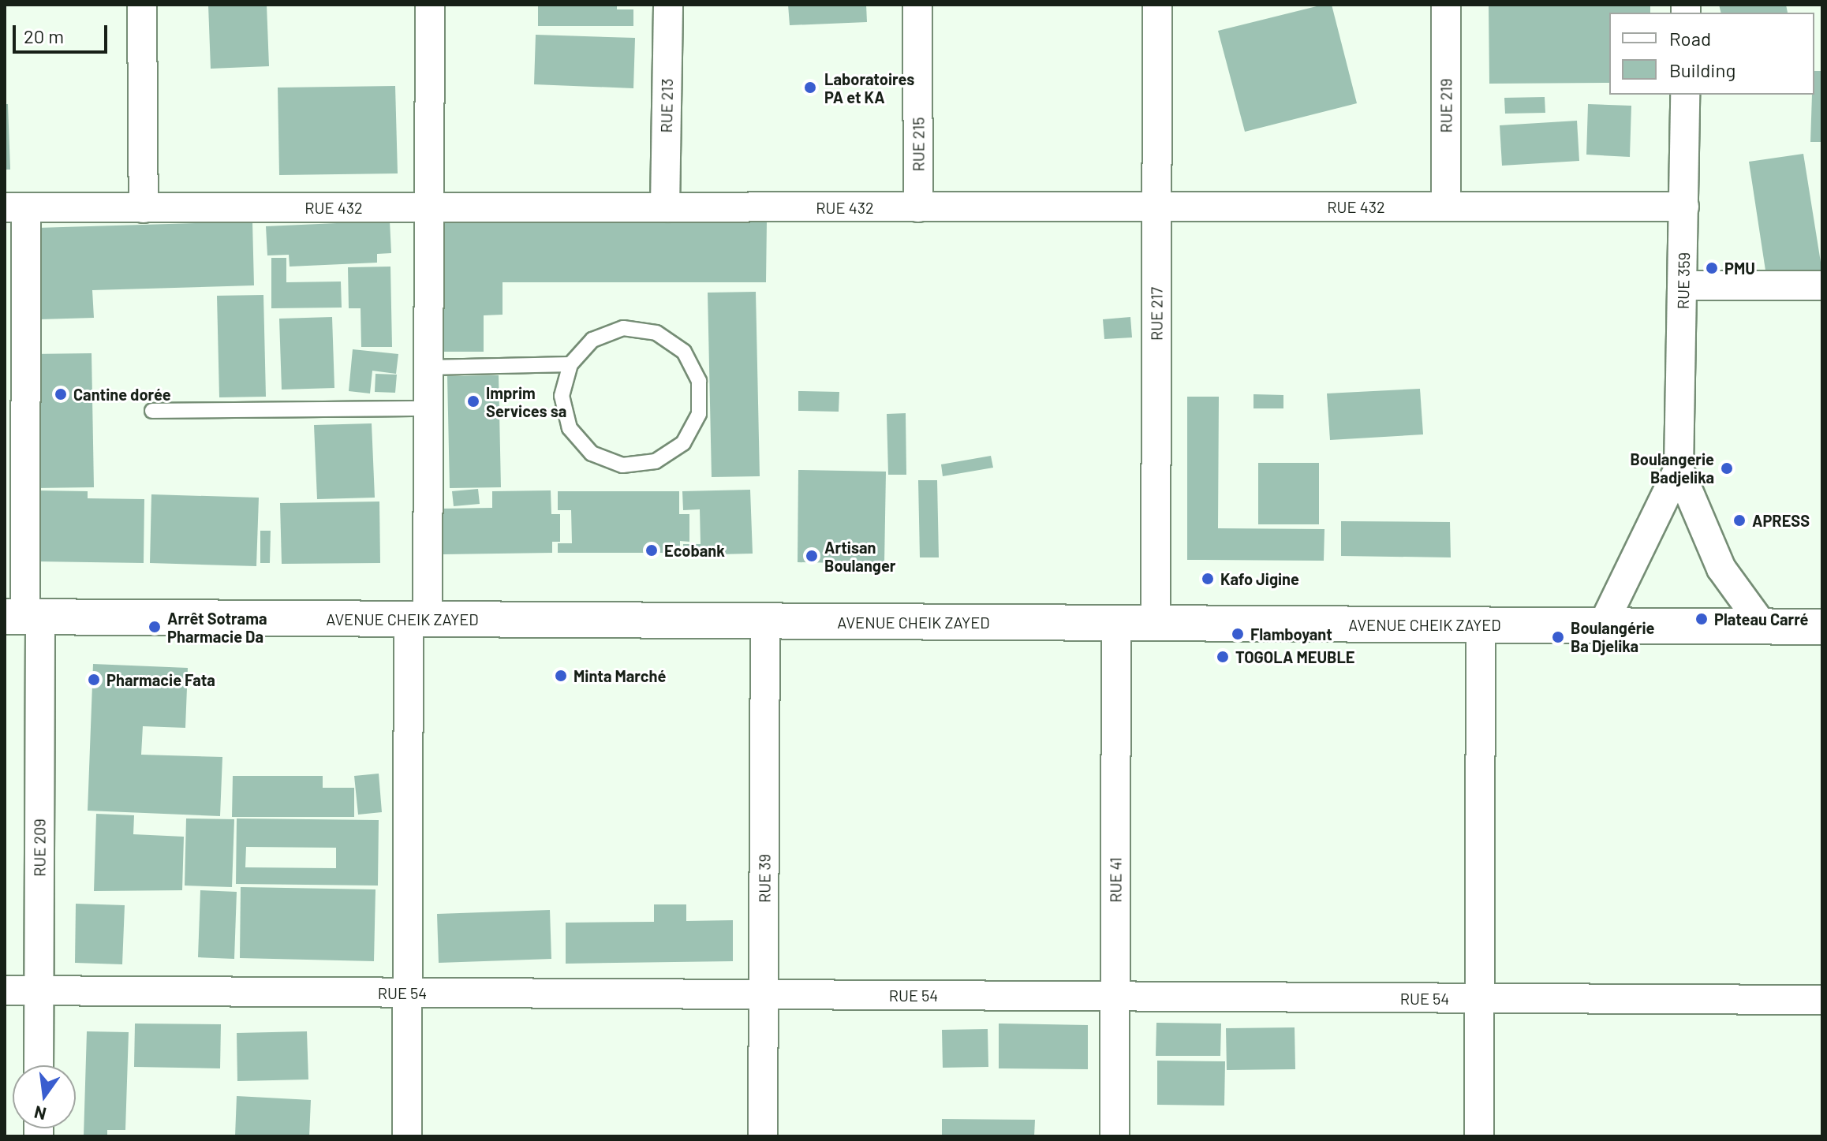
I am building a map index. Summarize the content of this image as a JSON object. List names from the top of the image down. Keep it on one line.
{"streets":{"main road":["AVENUE CHEIK ZAYED"],"street":["RUE 213","RUE 219","RUE 215","RUE 432","RUE 359","RUE 217","RUE 209","RUE 39","RUE 41","RUE 54"]},"crossings":[["RUE 213","RUE 432"],["RUE 219","RUE 432"],["RUE 215","RUE 432"],["RUE 432","RUE 359"],["RUE 432","RUE 217"],["RUE 432","RUE 209"],["RUE 217","AVENUE CHEIK ZAYED"],["AVENUE CHEIK ZAYED","RUE 209"],["AVENUE CHEIK ZAYED","RUE 39"],["AVENUE CHEIK ZAYED","RUE 41"],["RUE 209","RUE 54"],["RUE 39","RUE 54"],["RUE 41","RUE 54"]],"places":["Laboratoires PA et KA","PMU","Cantine dorée","Imprim Services sa","Boulangerie Badjelika","APRESS","Ecobank","Artisan Boulanger","Kafo Jigine","Plateau Carré","Arrêt Sotrama Pharmacie Da","Flamboyant","Boulangérie Ba Djelika","TOGOLA MEUBLE","Minta Marché","Pharmacie Fata"],"legend":["Road","Building"],"scale_bar":"20 m","north":"bottom"}
